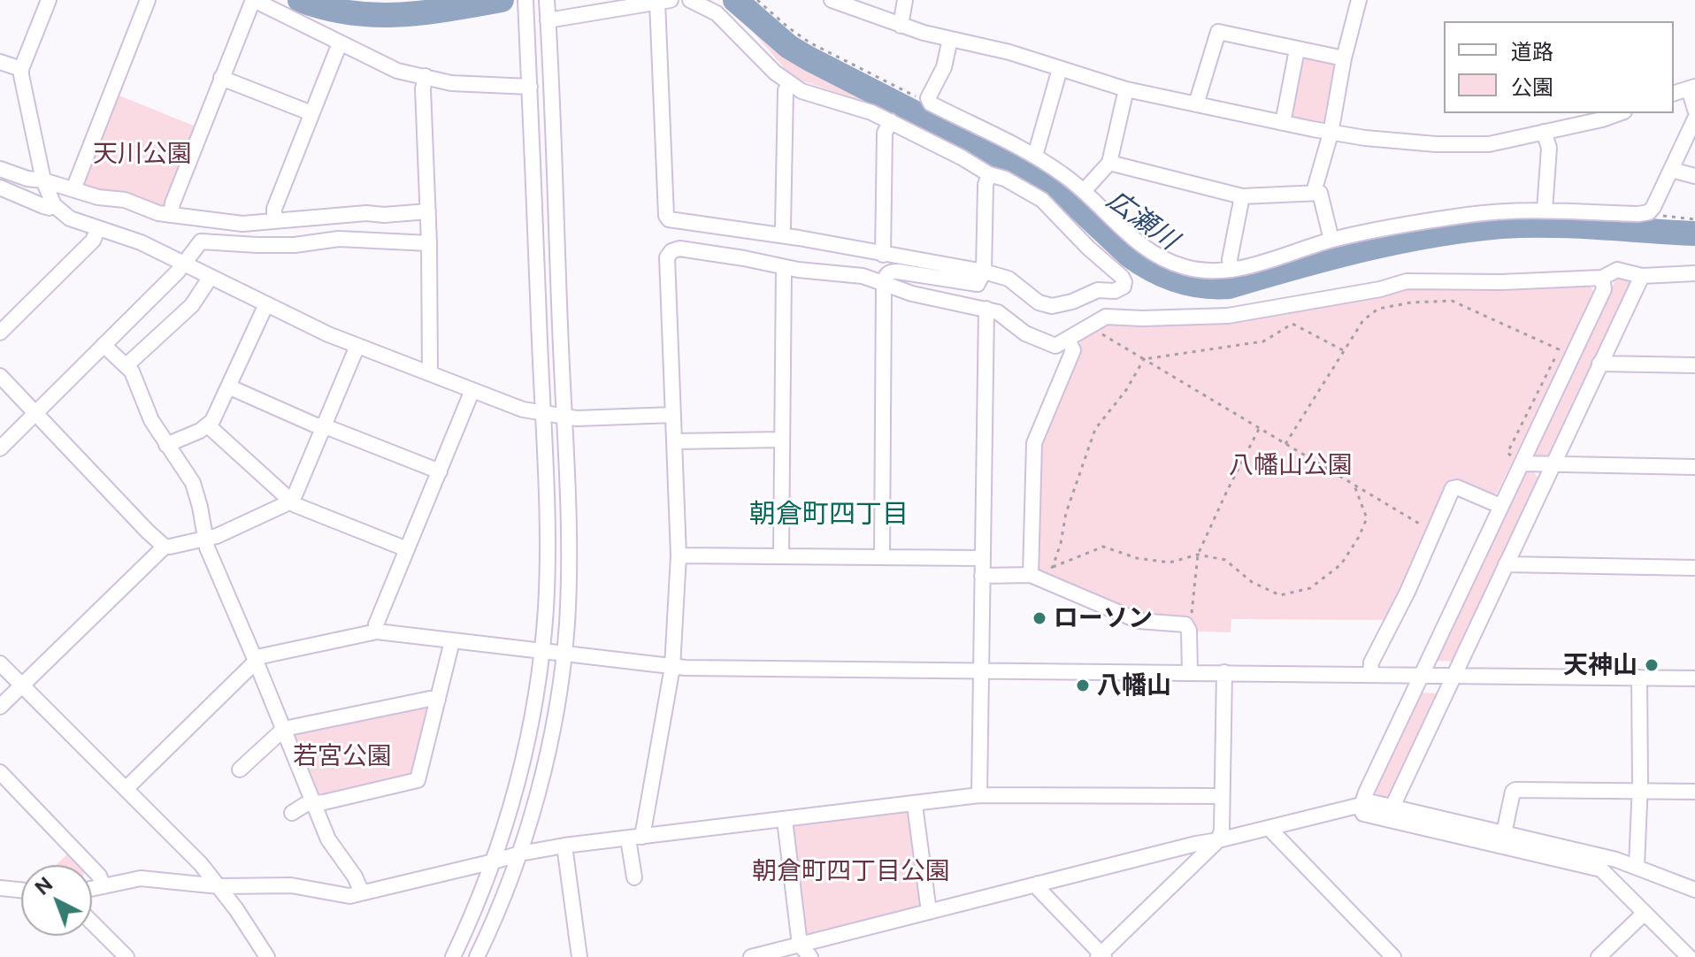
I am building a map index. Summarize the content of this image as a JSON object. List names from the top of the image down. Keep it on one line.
{"districts":["朝倉町四丁目"],"water":["広瀬川"],"parks":["天川公園","八幡山公園","若宮公園","朝倉町四丁目公園"],"places":["ローソン","天神山","八幡山"],"legend":["道路","公園"],"north":"top left"}
